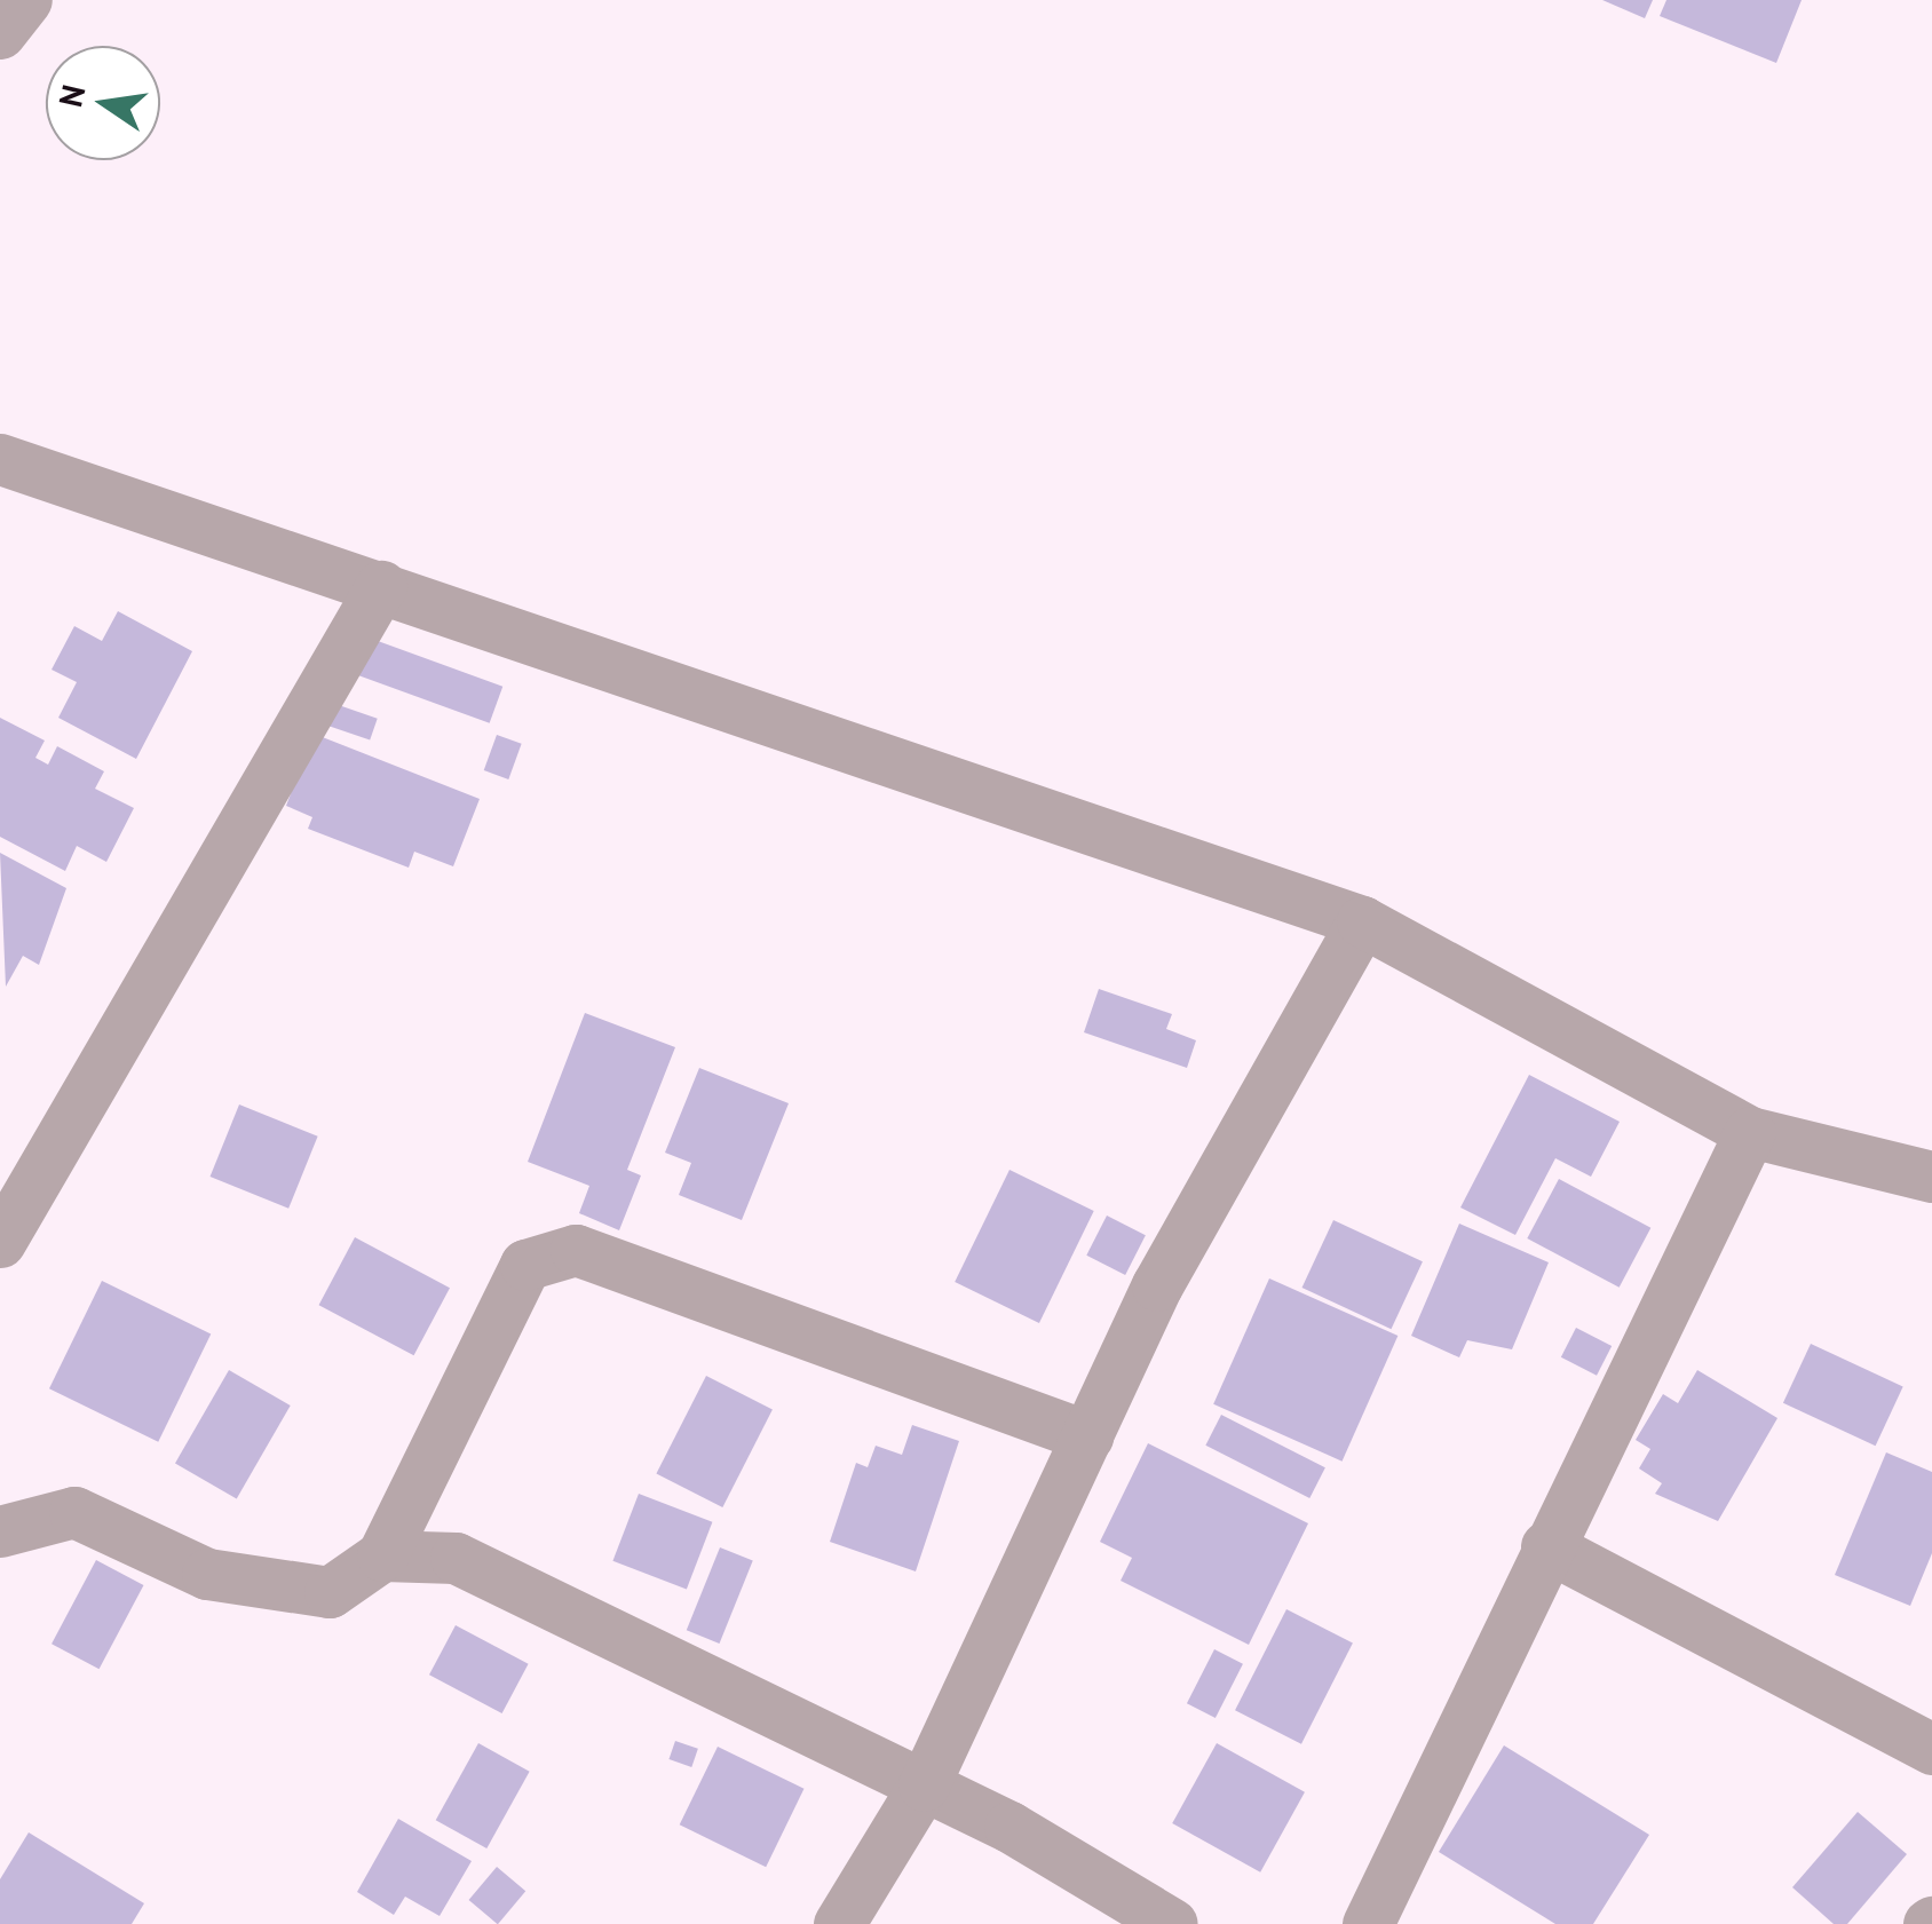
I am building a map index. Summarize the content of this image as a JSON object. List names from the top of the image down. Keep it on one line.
{"north":"left"}
